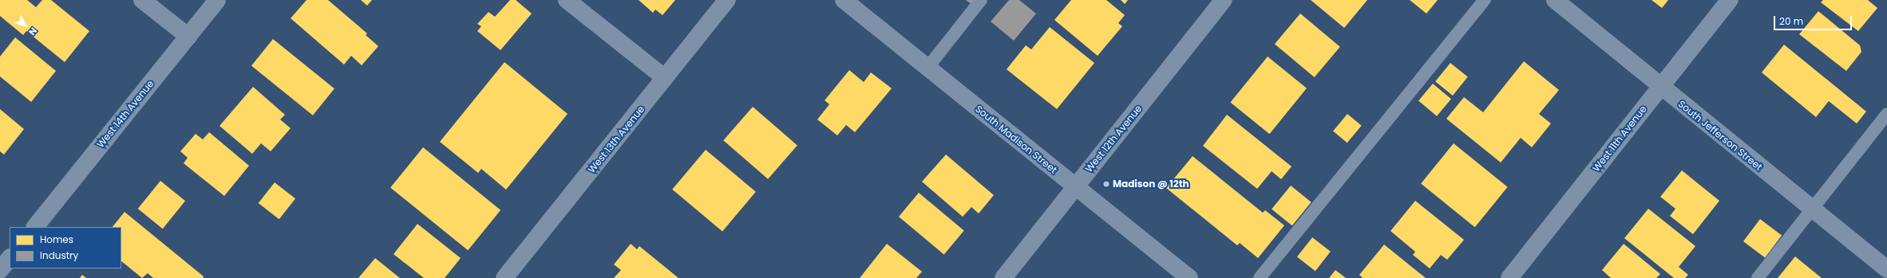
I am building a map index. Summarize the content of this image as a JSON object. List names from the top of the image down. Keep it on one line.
{"streets":{"street":["West 14th Avenue","South Jefferson Street","West 12th Avenue","West 11th Avenue","West 13th Avenue","South Madison Street"]},"crossings":[["South Jefferson Street","West 11th Avenue"],["West 12th Avenue","South Madison Street"]],"places":["Madison @ 12th"],"legend":["Homes","Industry"],"scale_bar":"20 m","north":"bottom right"}
